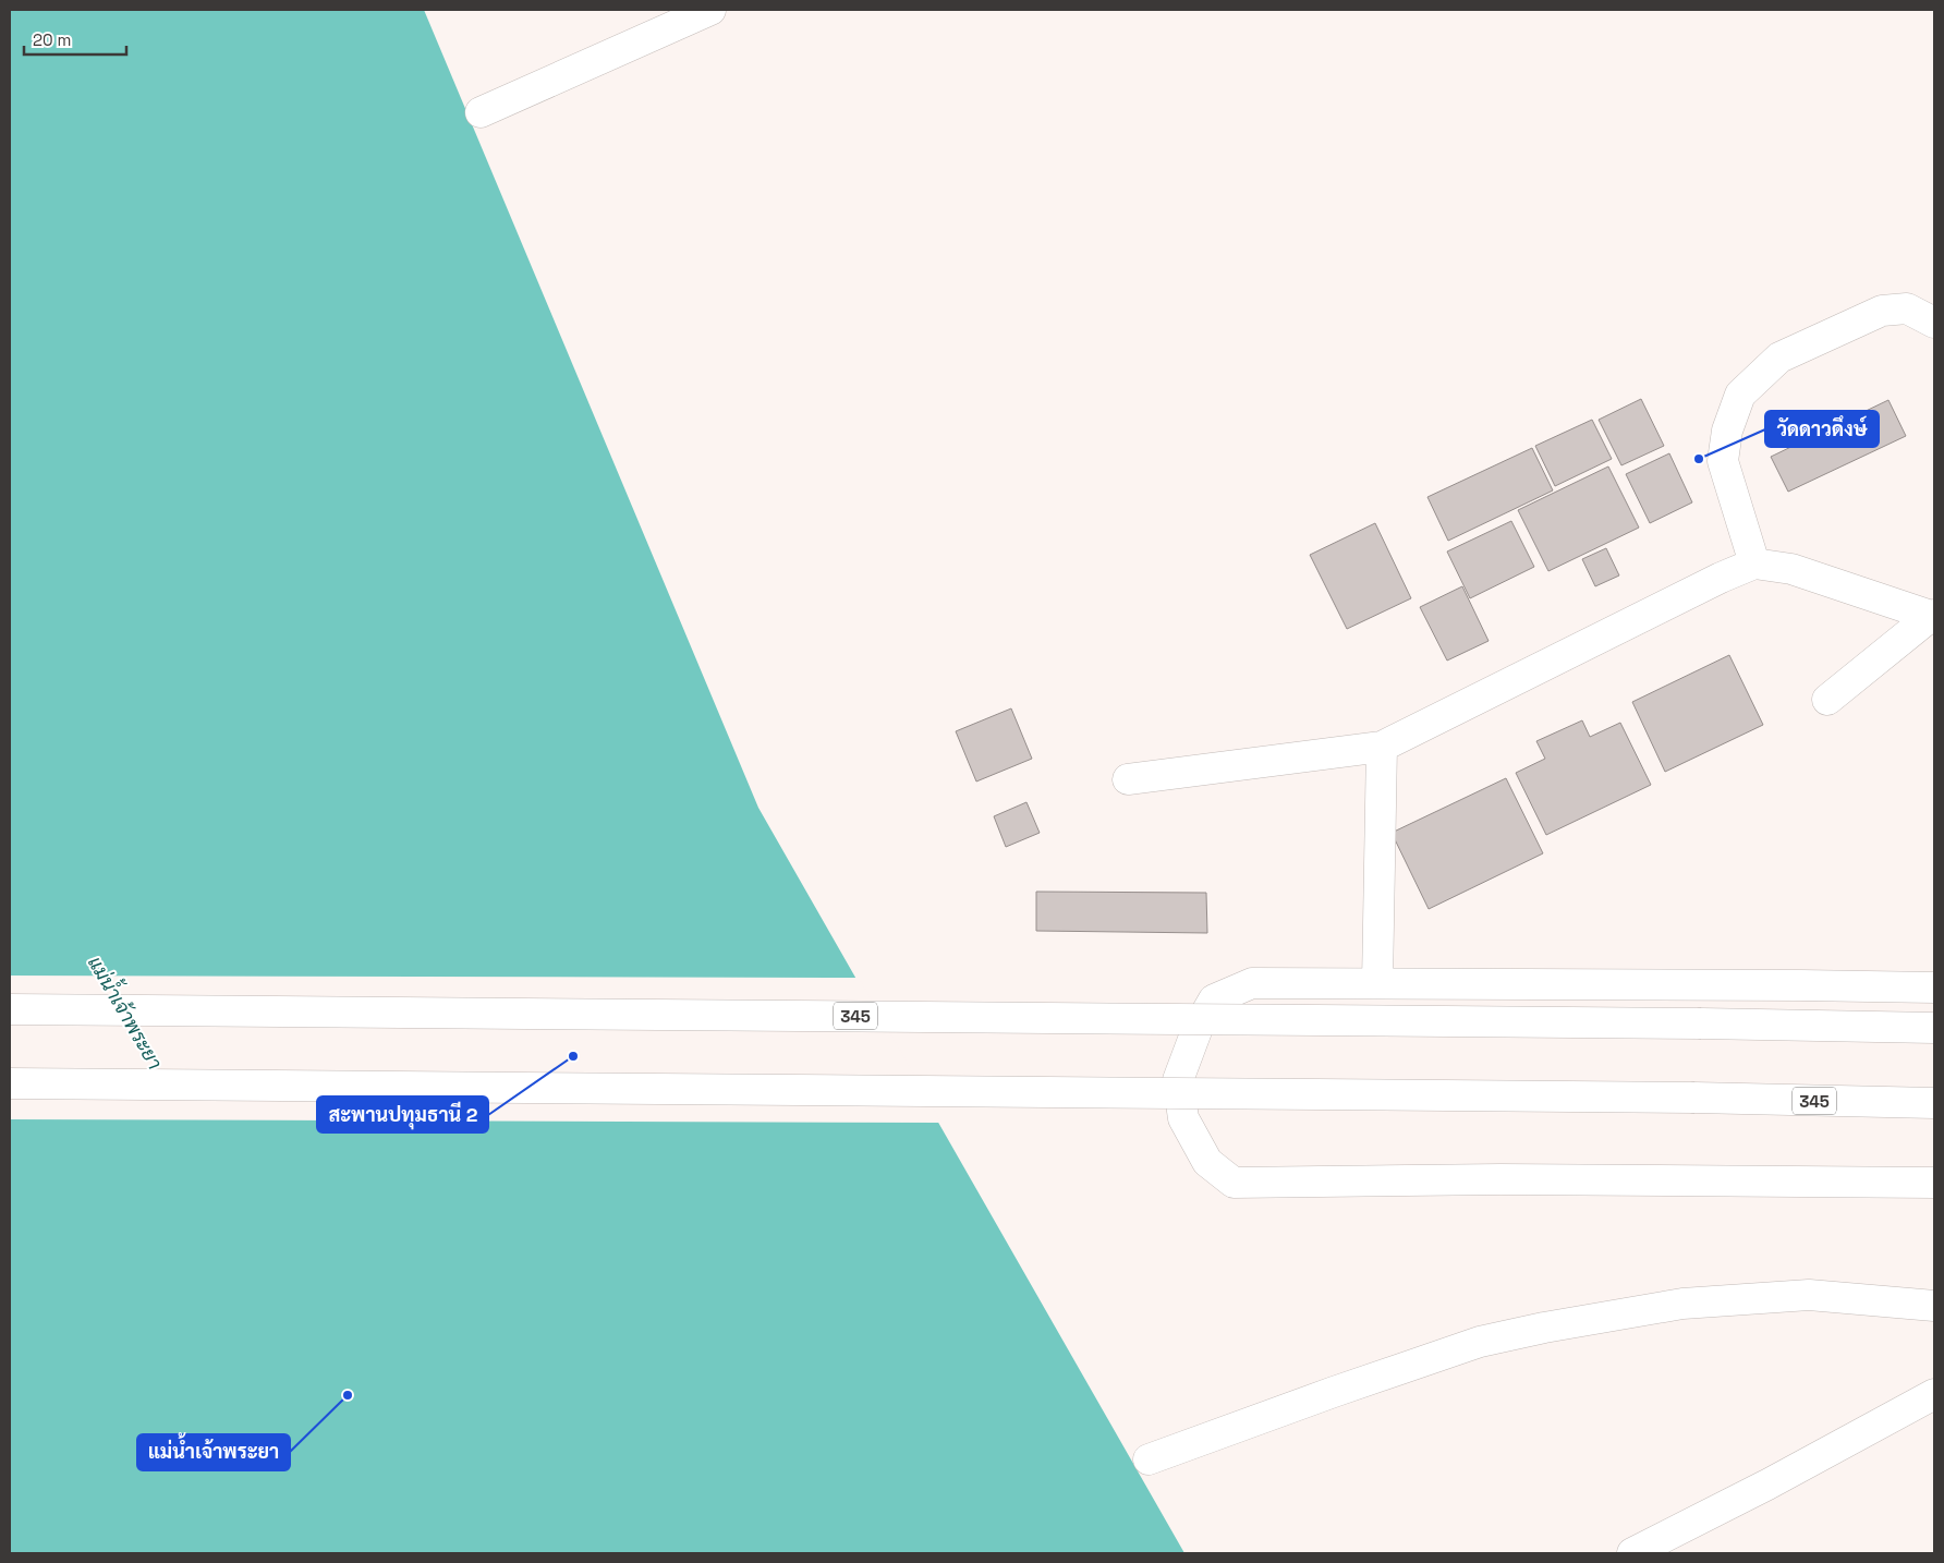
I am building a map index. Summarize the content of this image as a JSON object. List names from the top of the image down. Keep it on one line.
{"streets":{"main road":["345"]},"water":["แม่น้ำเจ้าพระยา"],"places":["วัดดาวดึงษ์","สะพานปทุมธานี 2","แม่น้ำเจ้าพระยา"],"scale_bar":"20 m"}
